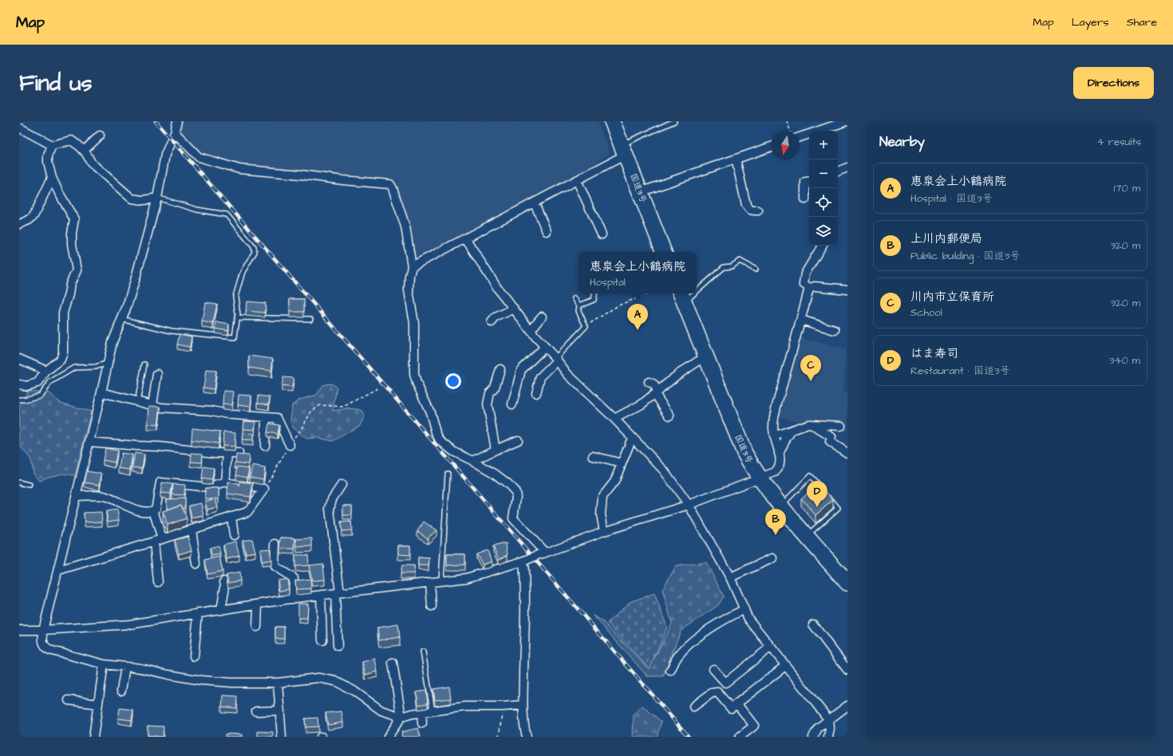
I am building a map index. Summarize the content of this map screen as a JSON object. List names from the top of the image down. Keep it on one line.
{"streets":{"highway":["国道3号"]},"north":"bottom","page":{"header":"Map","nav":["Map","Layers","Share"],"buttons":"Directions","title":"Find us","heading":["Nearby","4 results"],"map_buttons":["+","−"],"list":[{"mark":"A","name":"恵泉会上小鶴病院","note":"Hospital · 国道3号","value":"170 m"},{"mark":"B","name":"上川内郵便局","note":"Public building · 国道3号","value":"320 m"},{"mark":"C","name":"川内市立保育所","note":"School","value":"320 m"},{"mark":"D","name":"はま寿司","note":"Restaurant · 国道3号","value":"340 m"}],"popup":["恵泉会上小鶴病院","Hospital"],"pins":["A","C","D","B"]}}
